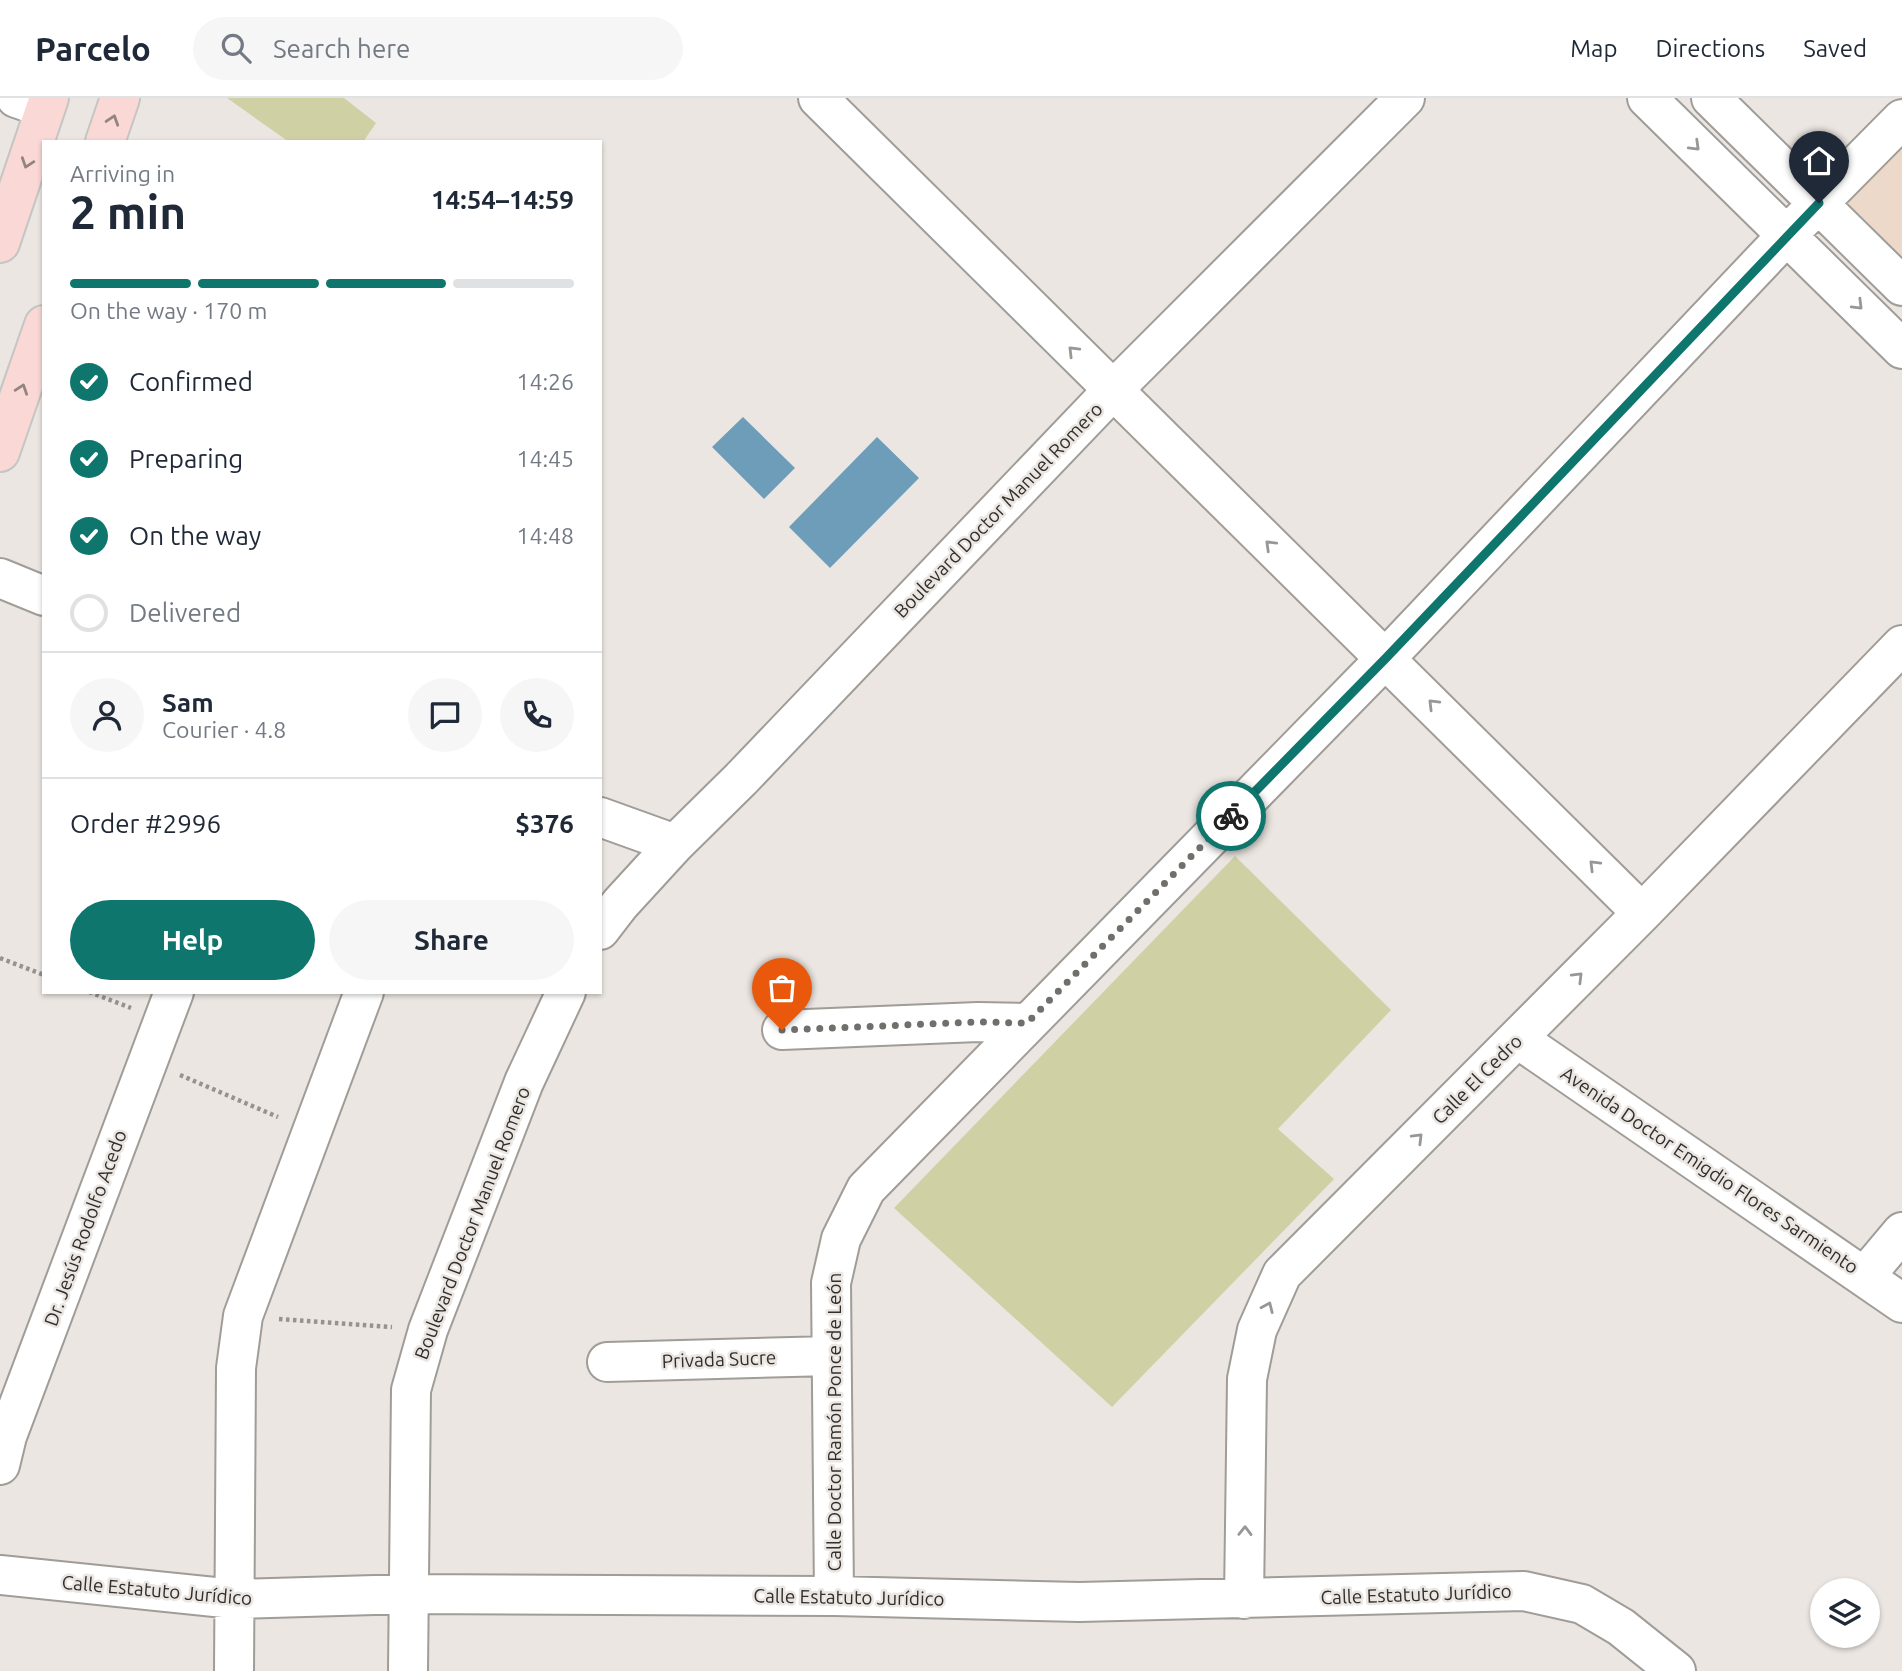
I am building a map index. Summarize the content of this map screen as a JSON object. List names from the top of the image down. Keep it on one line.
{"streets":{"street":["Boulevard Doctor Manuel Romero","Calle El Cedro","Avenida Doctor Emigdio Flores Sarmiento","Dr. Jesús Rodolfo Acedo","Privada Sucre","Calle Doctor Ramón Ponce de León","Calle Estatuto Jurídico"]},"crossings":[["Boulevard Doctor Manuel Romero","Calle Estatuto Jurídico"],["Calle El Cedro","Avenida Doctor Emigdio Flores Sarmiento"],["Calle El Cedro","Calle Estatuto Jurídico"],["Privada Sucre","Calle Doctor Ramón Ponce de León"],["Calle Doctor Ramón Ponce de León","Calle Estatuto Jurídico"]],"one_way":["Calle El Cedro"],"page":{"header":"Parcelo","search":"Search here","nav":["Map","Directions","Saved"],"heading":["2 min","Arriving in","14:54–14:59"],"panel":["Sam","Courier · 4.8","Order #2996","$376"],"bar":"On the way · 170 m","list":[["Confirmed","14:26"],["Preparing","14:45"],["On the way","14:48"],"Delivered"],"buttons":["Help","Share"]}}
